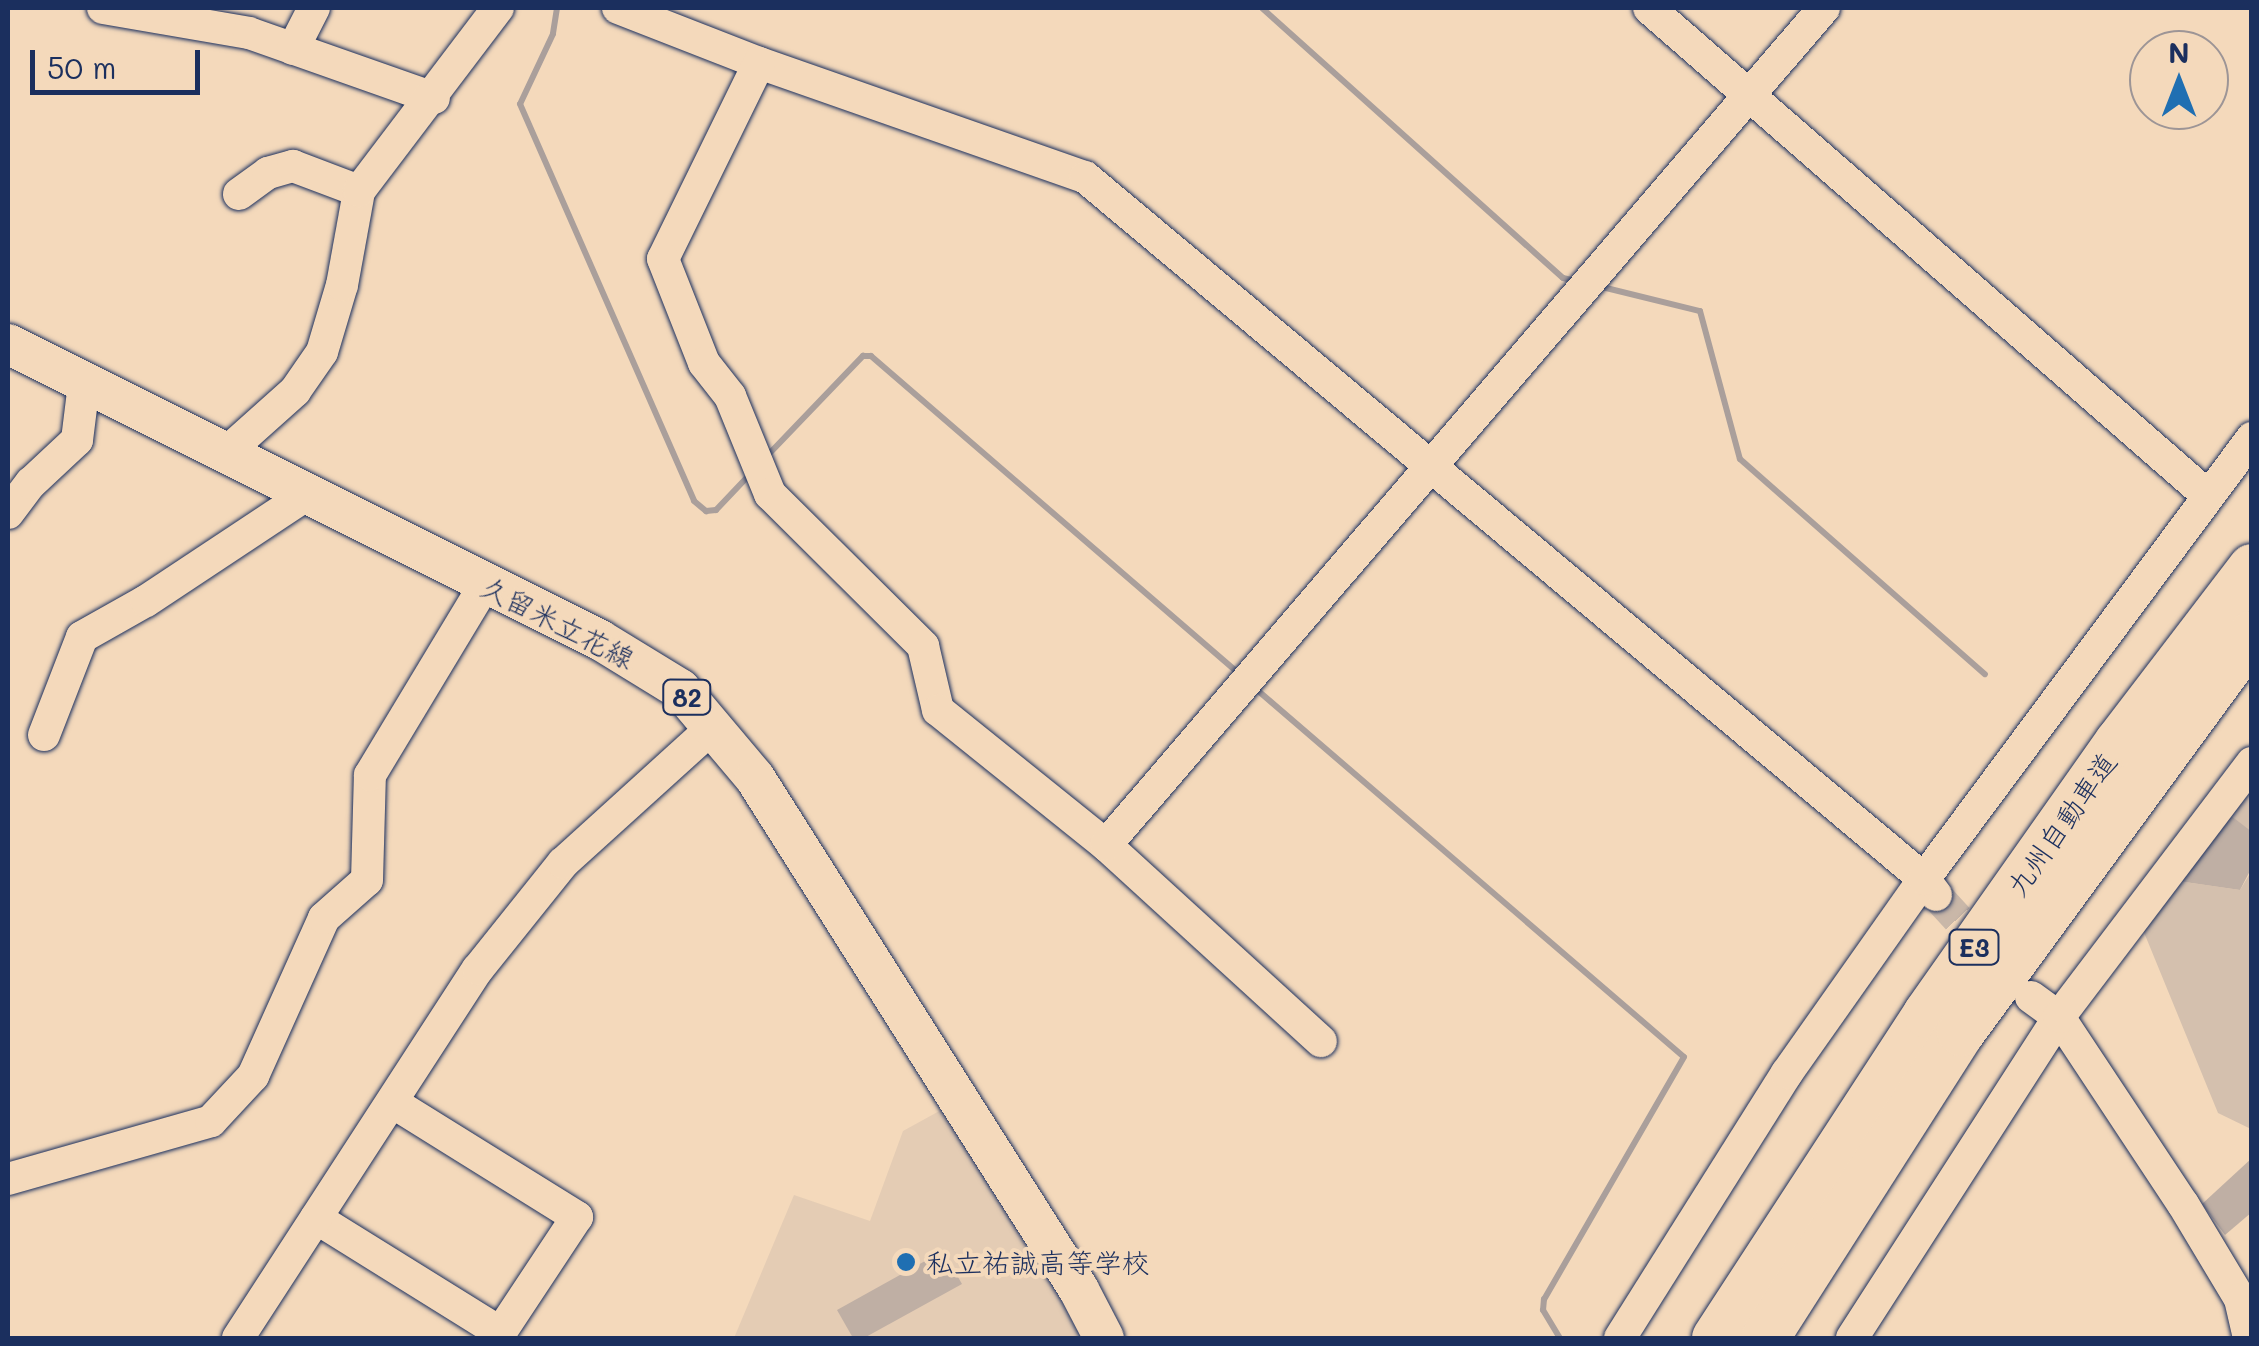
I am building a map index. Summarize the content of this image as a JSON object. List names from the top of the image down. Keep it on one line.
{"streets":{"highway":["九州自動車道","E3"],"main road":["久留米立花線","82"]},"places":["私立祐誠高等学校"],"scale_bar":"50 m","north":"top"}
